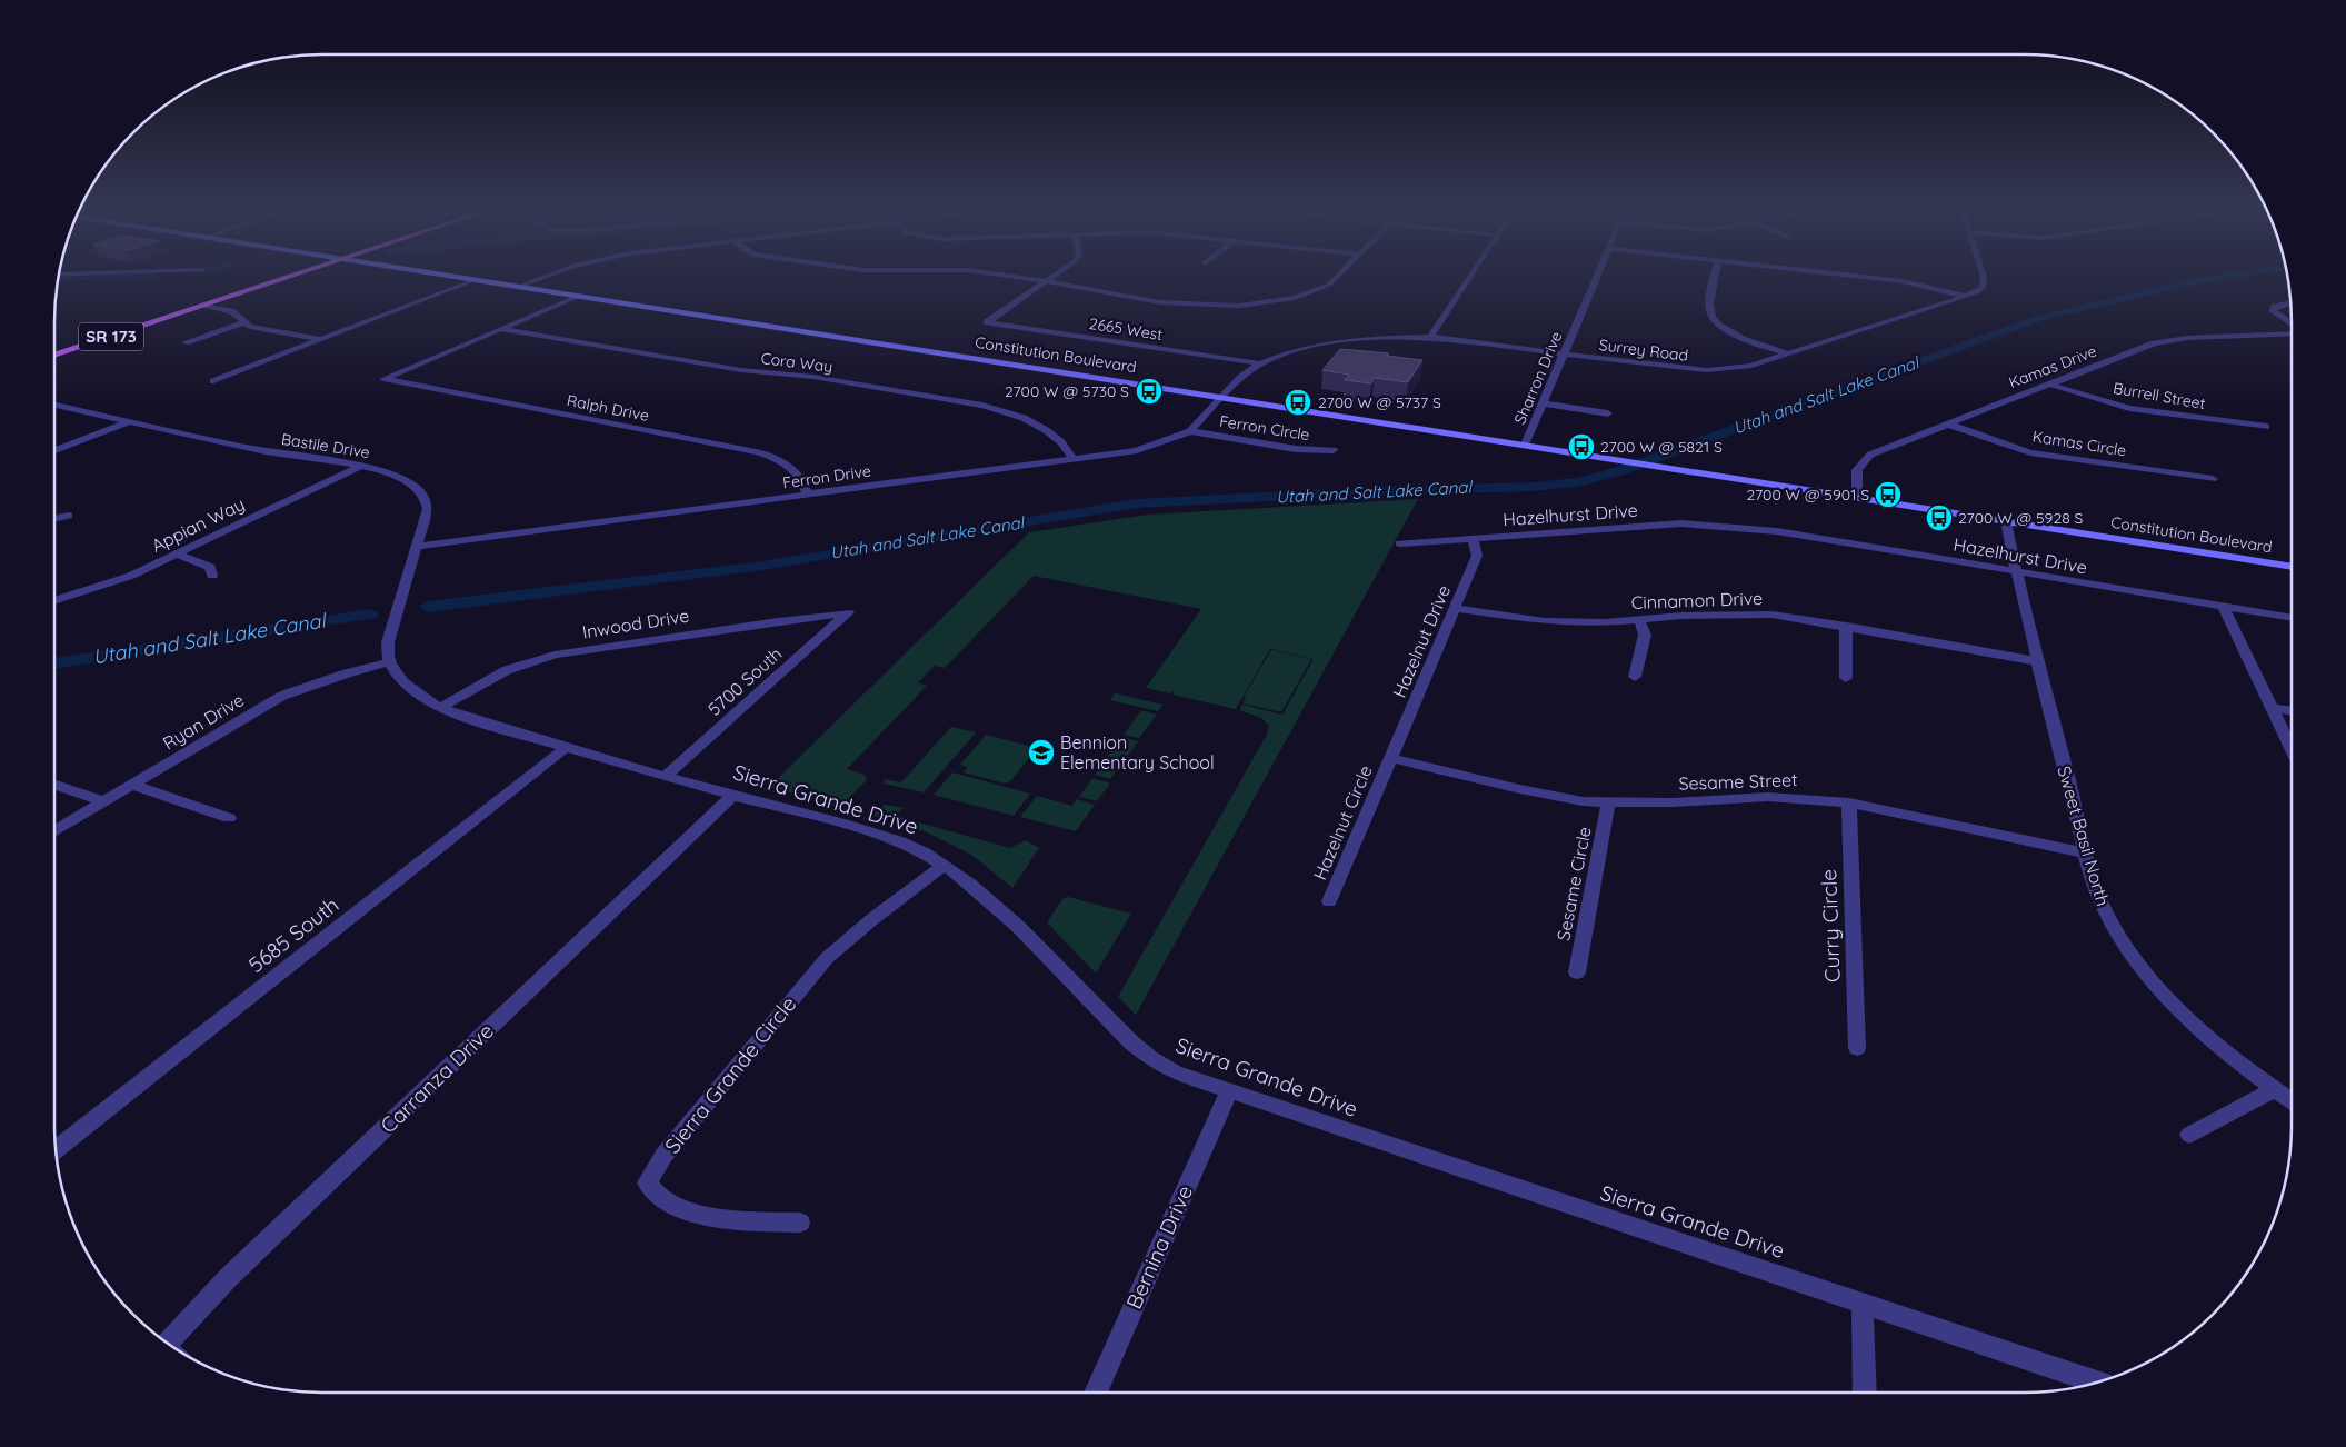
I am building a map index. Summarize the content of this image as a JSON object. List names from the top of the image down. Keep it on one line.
{"streets":{"main road":["SR 173","Constitution Boulevard"],"street":["2665 West","Surrey Road","Cora Way","Kamas Drive","Sharron Drive","Burrell Street","Ralph Drive","Ferron Circle","Kamas Circle","Bastile Drive","Ferron Drive","Hazelhurst Drive","Appian Way","Cinnamon Drive","Inwood Drive","Hazelnut Drive","5700 South","Ryan Drive","Sesame Street","Sierra Grande Drive","Hazelnut Circle","Sweet Basil North","Sesame Circle","Curry Circle","5685 South","Sierra Grande Circle","Carranza Drive","Bernina Drive"]},"crossings":[["2665 West","Surrey Road"],["Surrey Road","Constitution Boulevard"],["Surrey Road","Sharron Drive"],["Surrey Road","Ferron Drive"],["Constitution Boulevard","Kamas Drive"],["Constitution Boulevard","Sharron Drive"],["Constitution Boulevard","Ferron Drive"],["Constitution Boulevard","Sweet Basil North"],["Cora Way","Ralph Drive"],["Cora Way","Ferron Drive"],["Kamas Drive","Burrell Street"],["Kamas Drive","Kamas Circle"],["Ralph Drive","Ferron Drive"],["Ferron Circle","Ferron Drive"],["Bastile Drive","Ferron Drive"],["Bastile Drive","Appian Way"],["Bastile Drive","Ryan Drive"],["Bastile Drive","Sierra Grande Drive"],["Hazelhurst Drive","Hazelnut Drive"],["Hazelhurst Drive","Sweet Basil North"],["Cinnamon Drive","Hazelnut Drive"],["Cinnamon Drive","Sweet Basil North"],["Inwood Drive","5700 South"],["Inwood Drive","Sierra Grande Drive"],["Hazelnut Drive","Sesame Street"],["Hazelnut Drive","Hazelnut Circle"],["5700 South","Sierra Grande Drive"],["Ryan Drive","Sierra Grande Drive"],["Sesame Street","Hazelnut Circle"],["Sesame Street","Sweet Basil North"],["Sesame Street","Sesame Circle"],["Sesame Street","Curry Circle"],["Sierra Grande Drive","5685 South"],["Sierra Grande Drive","Sierra Grande Circle"],["Sierra Grande Drive","Carranza Drive"],["Sierra Grande Drive","Bernina Drive"]],"water":["Utah and Salt Lake Canal"],"places":{"bus stop":["2700 W @ 5730 S","2700 W @ 5737 S","2700 W @ 5821 S","2700 W @ 5901 S","2700 W @ 5928 S"],"school or university":["Bennion Elementary School"]}}
